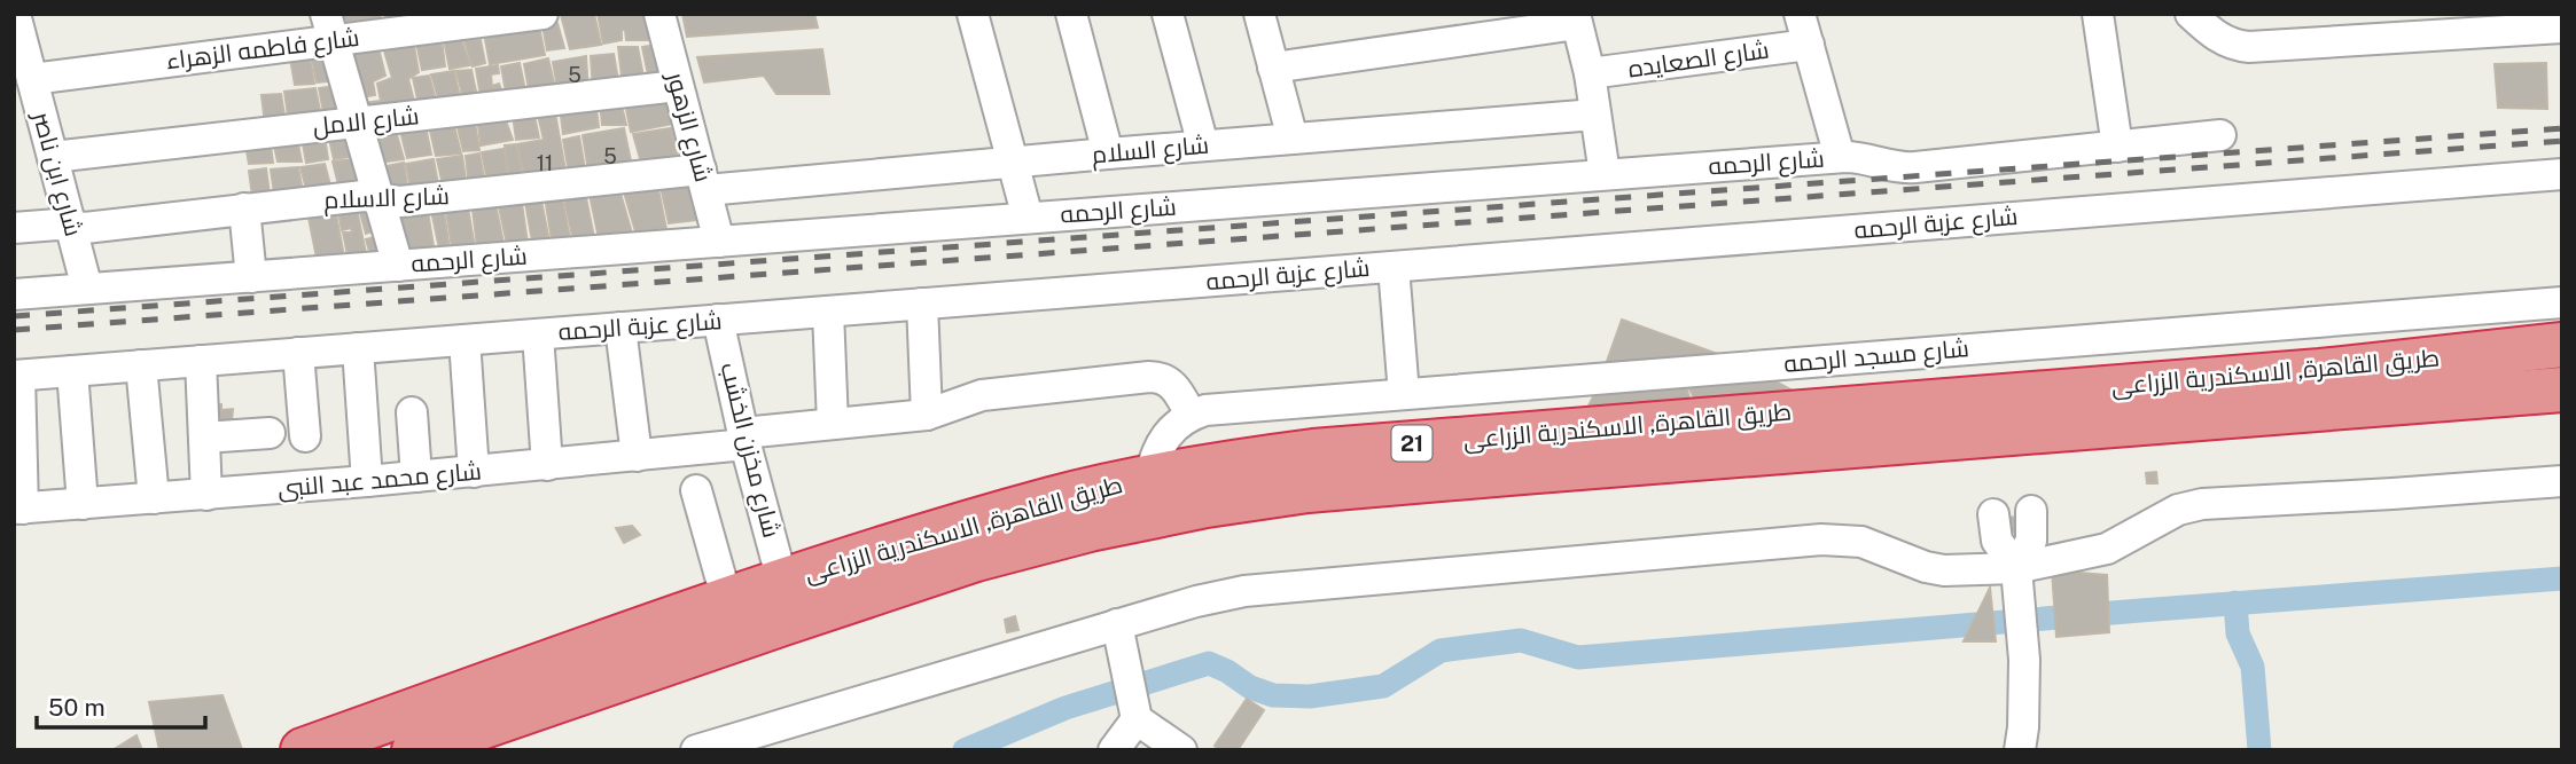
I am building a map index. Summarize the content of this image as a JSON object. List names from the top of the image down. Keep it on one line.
{"streets":{"highway":["طريق القاهرة, الاسكندرية الزراعى","21"],"street":["شارع فاطمه الزهراء","شارع الصعايده","شارع الامل","شارع الزهور","شارع السلام","شارع الرحمه","شارع ابن ناصر","شارع الاسلام","شارع عزبة الرحمه","شارع مسجد الرحمه","شارع مخزن الخشب","شارع محمد عبد النبى"]},"crossings":[["شارع فاطمه الزهراء","شارع ابن ناصر"],["شارع الامل","شارع الزهور"],["شارع الامل","شارع ابن ناصر"],["شارع الزهور","شارع السلام"],["شارع الزهور","شارع الرحمه"],["شارع الزهور","شارع الاسلام"],["شارع السلام","شارع الاسلام"],["شارع الرحمه","شارع ابن ناصر"],["شارع ابن ناصر","شارع الاسلام"],["شارع عزبة الرحمه","شارع مخزن الخشب"],["طريق القاهرة, الاسكندرية الزراعى","شارع مخزن الخشب"],["شارع مخزن الخشب","شارع محمد عبد النبى"]],"house_numbers":["5","5","11"],"scale_bar":"50 m"}
